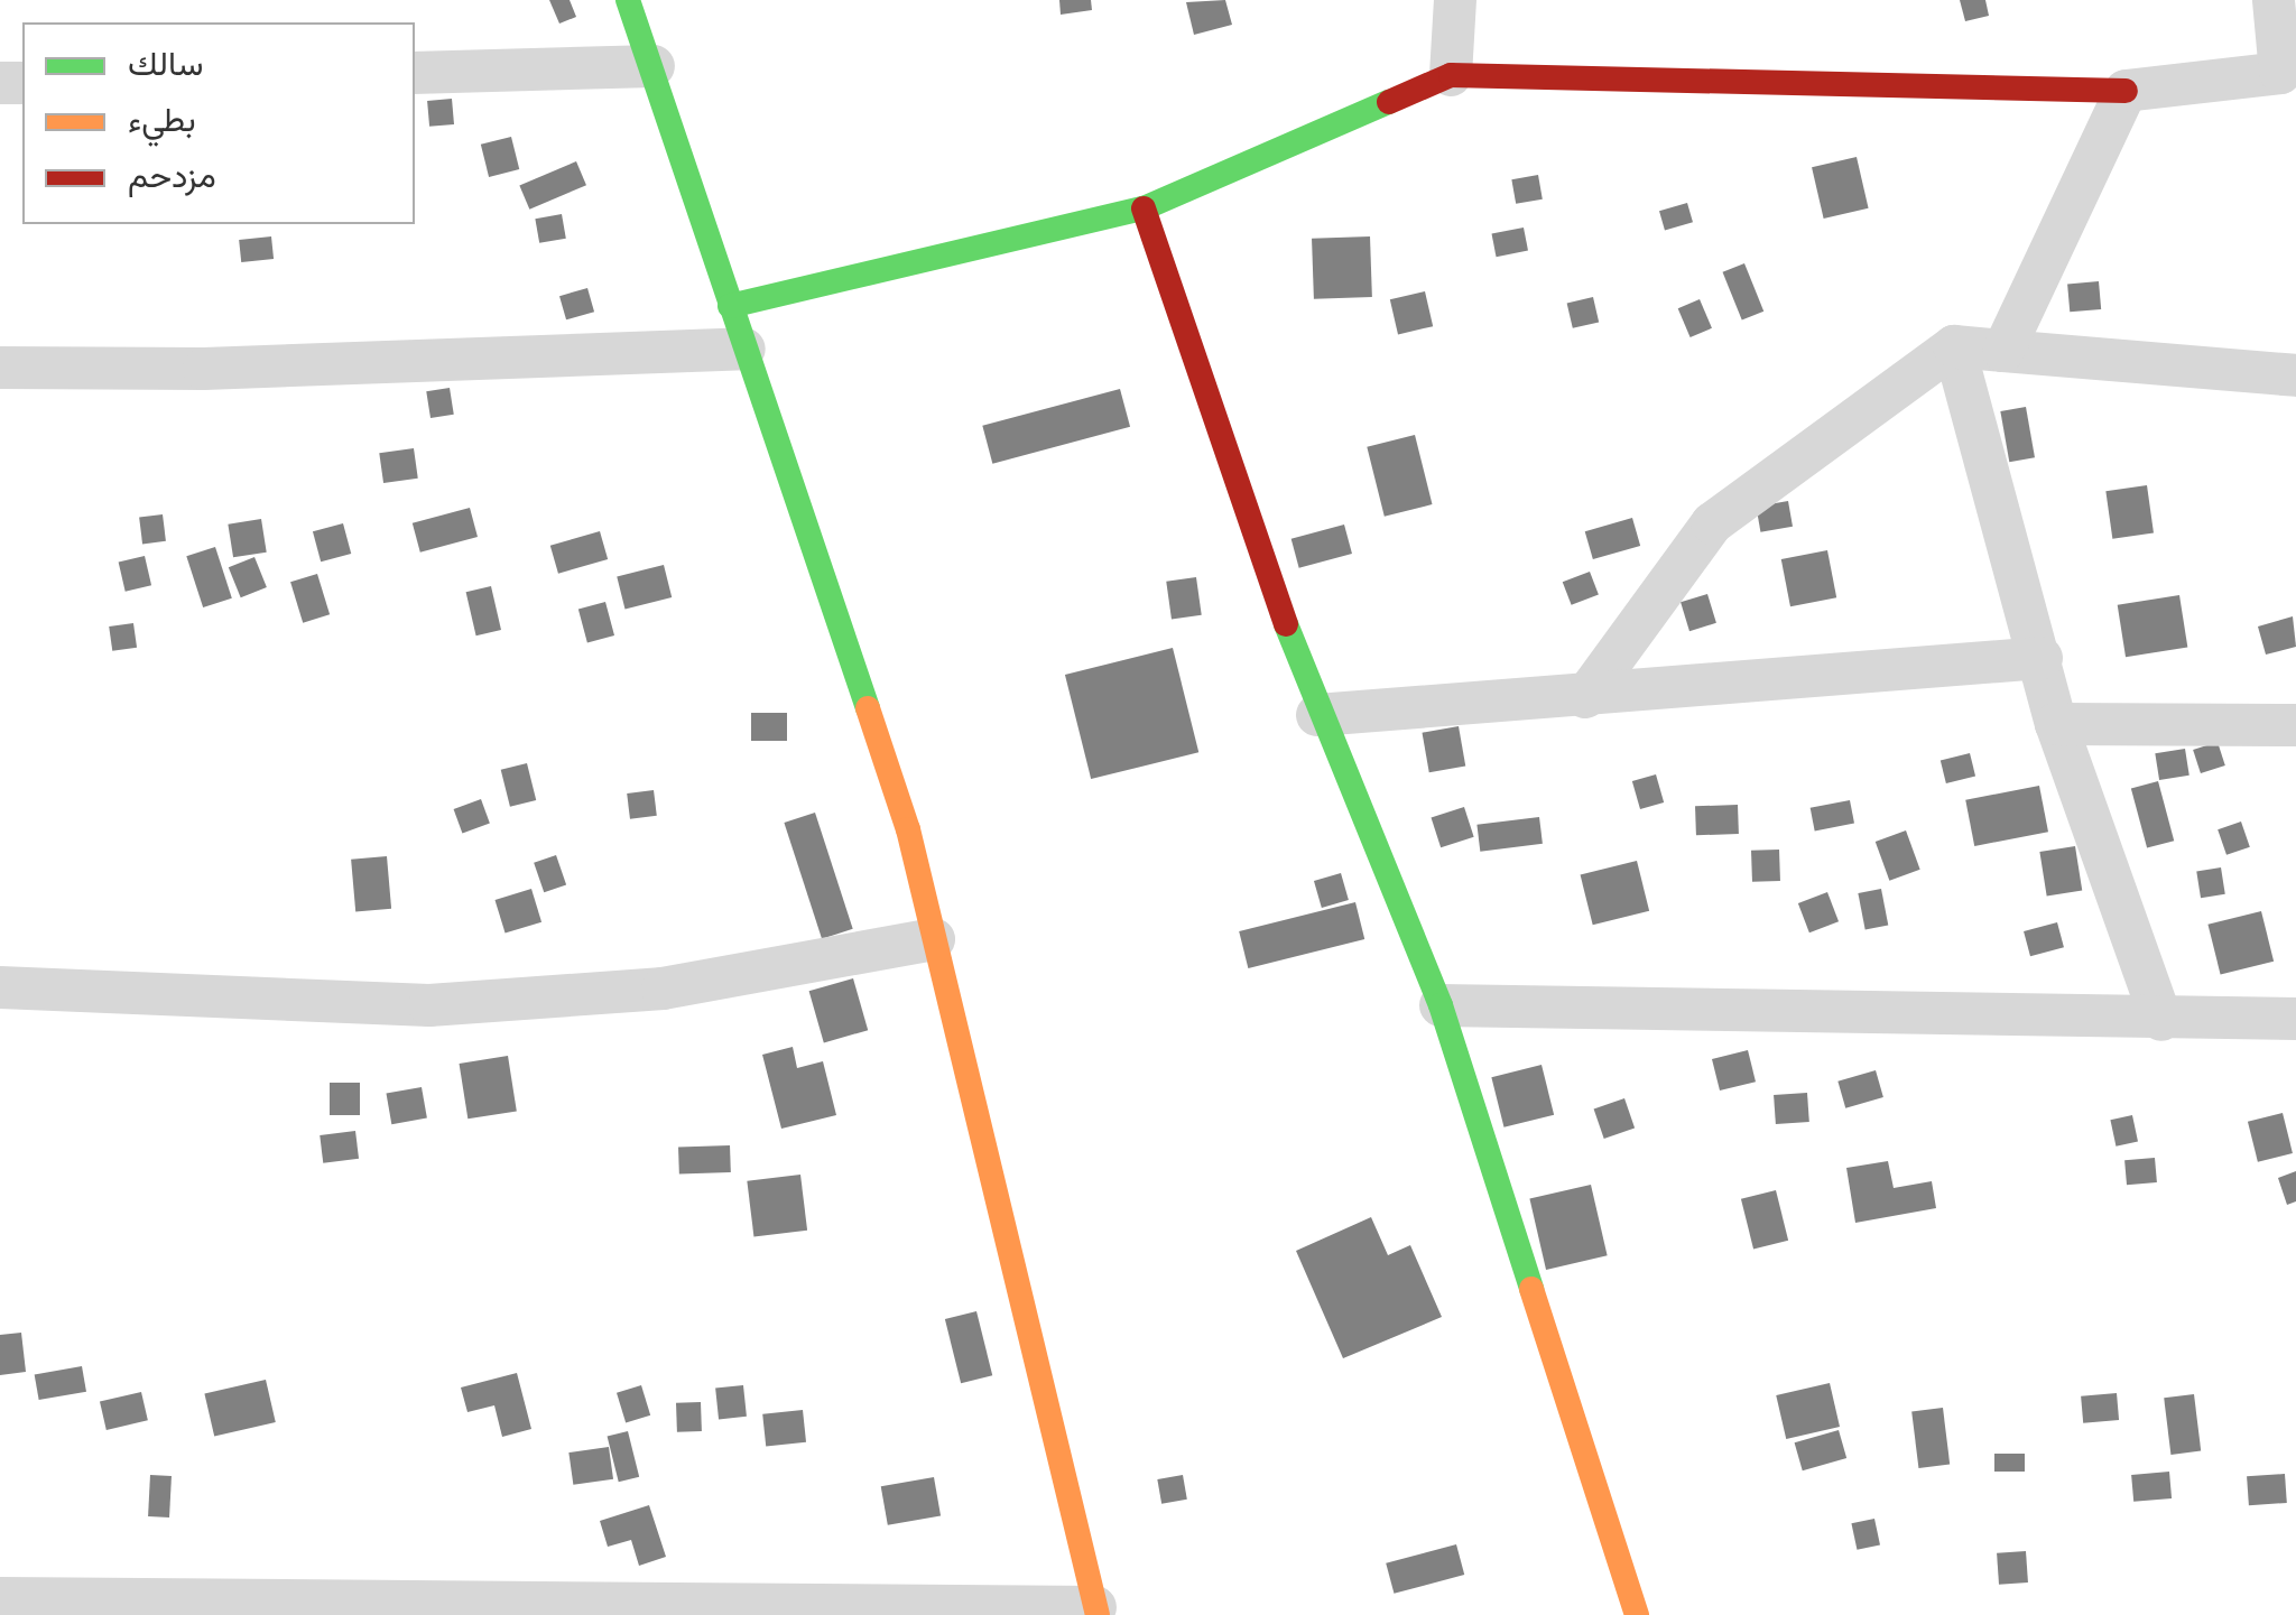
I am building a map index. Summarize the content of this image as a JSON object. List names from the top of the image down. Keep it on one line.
{"legend":["سالك","بطيء","مزدحم"]}
